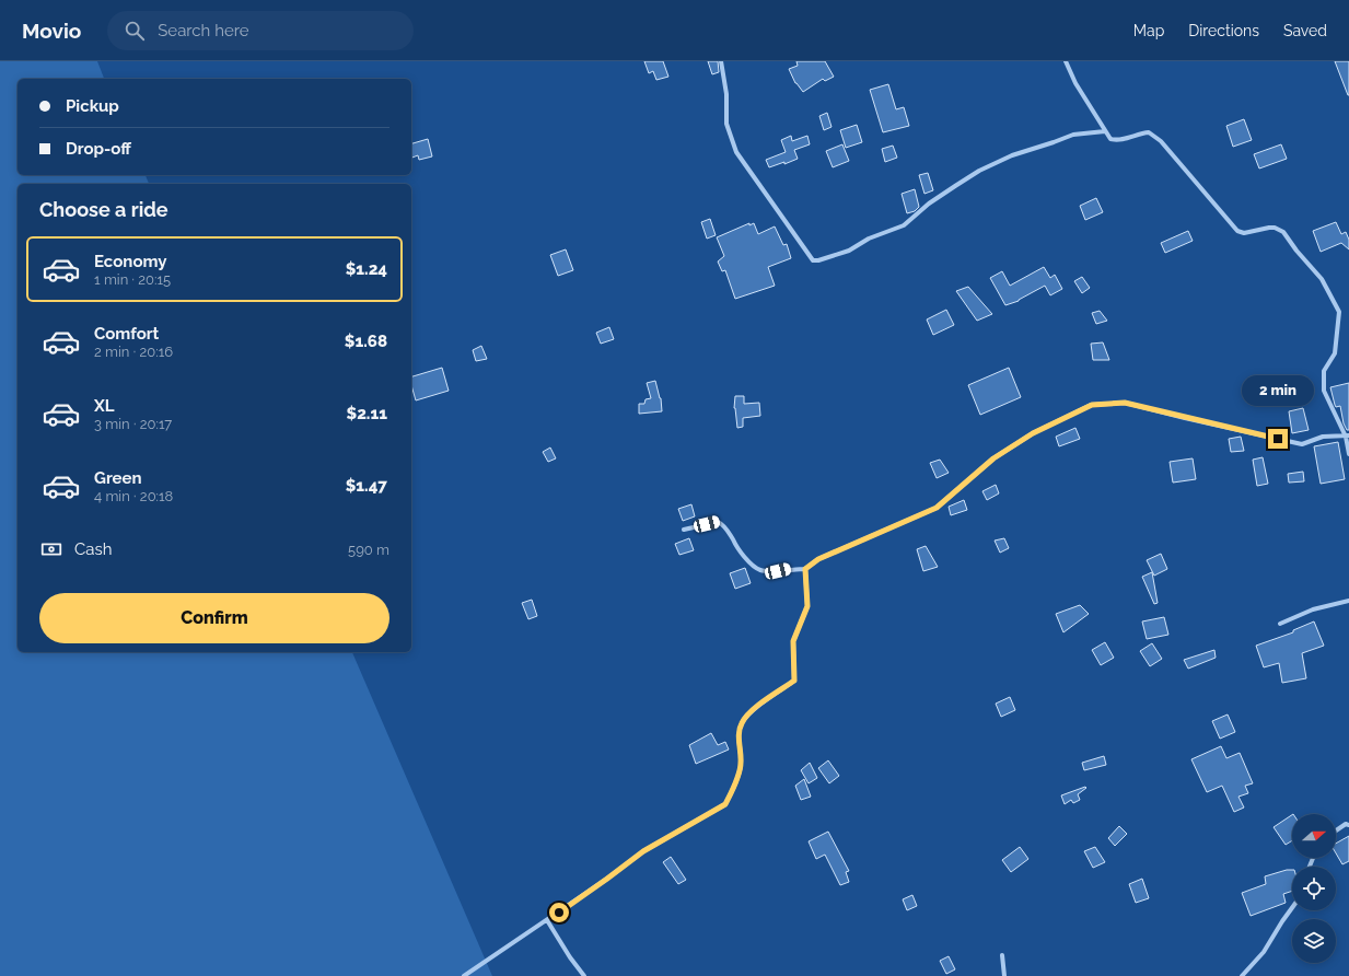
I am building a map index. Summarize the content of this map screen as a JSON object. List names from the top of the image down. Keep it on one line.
{"north":"right","page":{"header":"Movio","search":"Search here","nav":["Map","Directions","Saved"],"banner":["Pickup","Drop-off"],"heading":"Choose a ride","list":[{"name":"Economy","note":"1 min · 20:15","value":"$1.24"},{"name":"Comfort","note":"2 min · 20:16","value":"$1.68"},{"name":"XL","note":"3 min · 20:17","value":"$2.11"},{"name":"Green","note":"4 min · 20:18","value":"$1.47"}],"bubble":"2 min","pay":["Cash","590 m"],"buttons":"Confirm"}}
